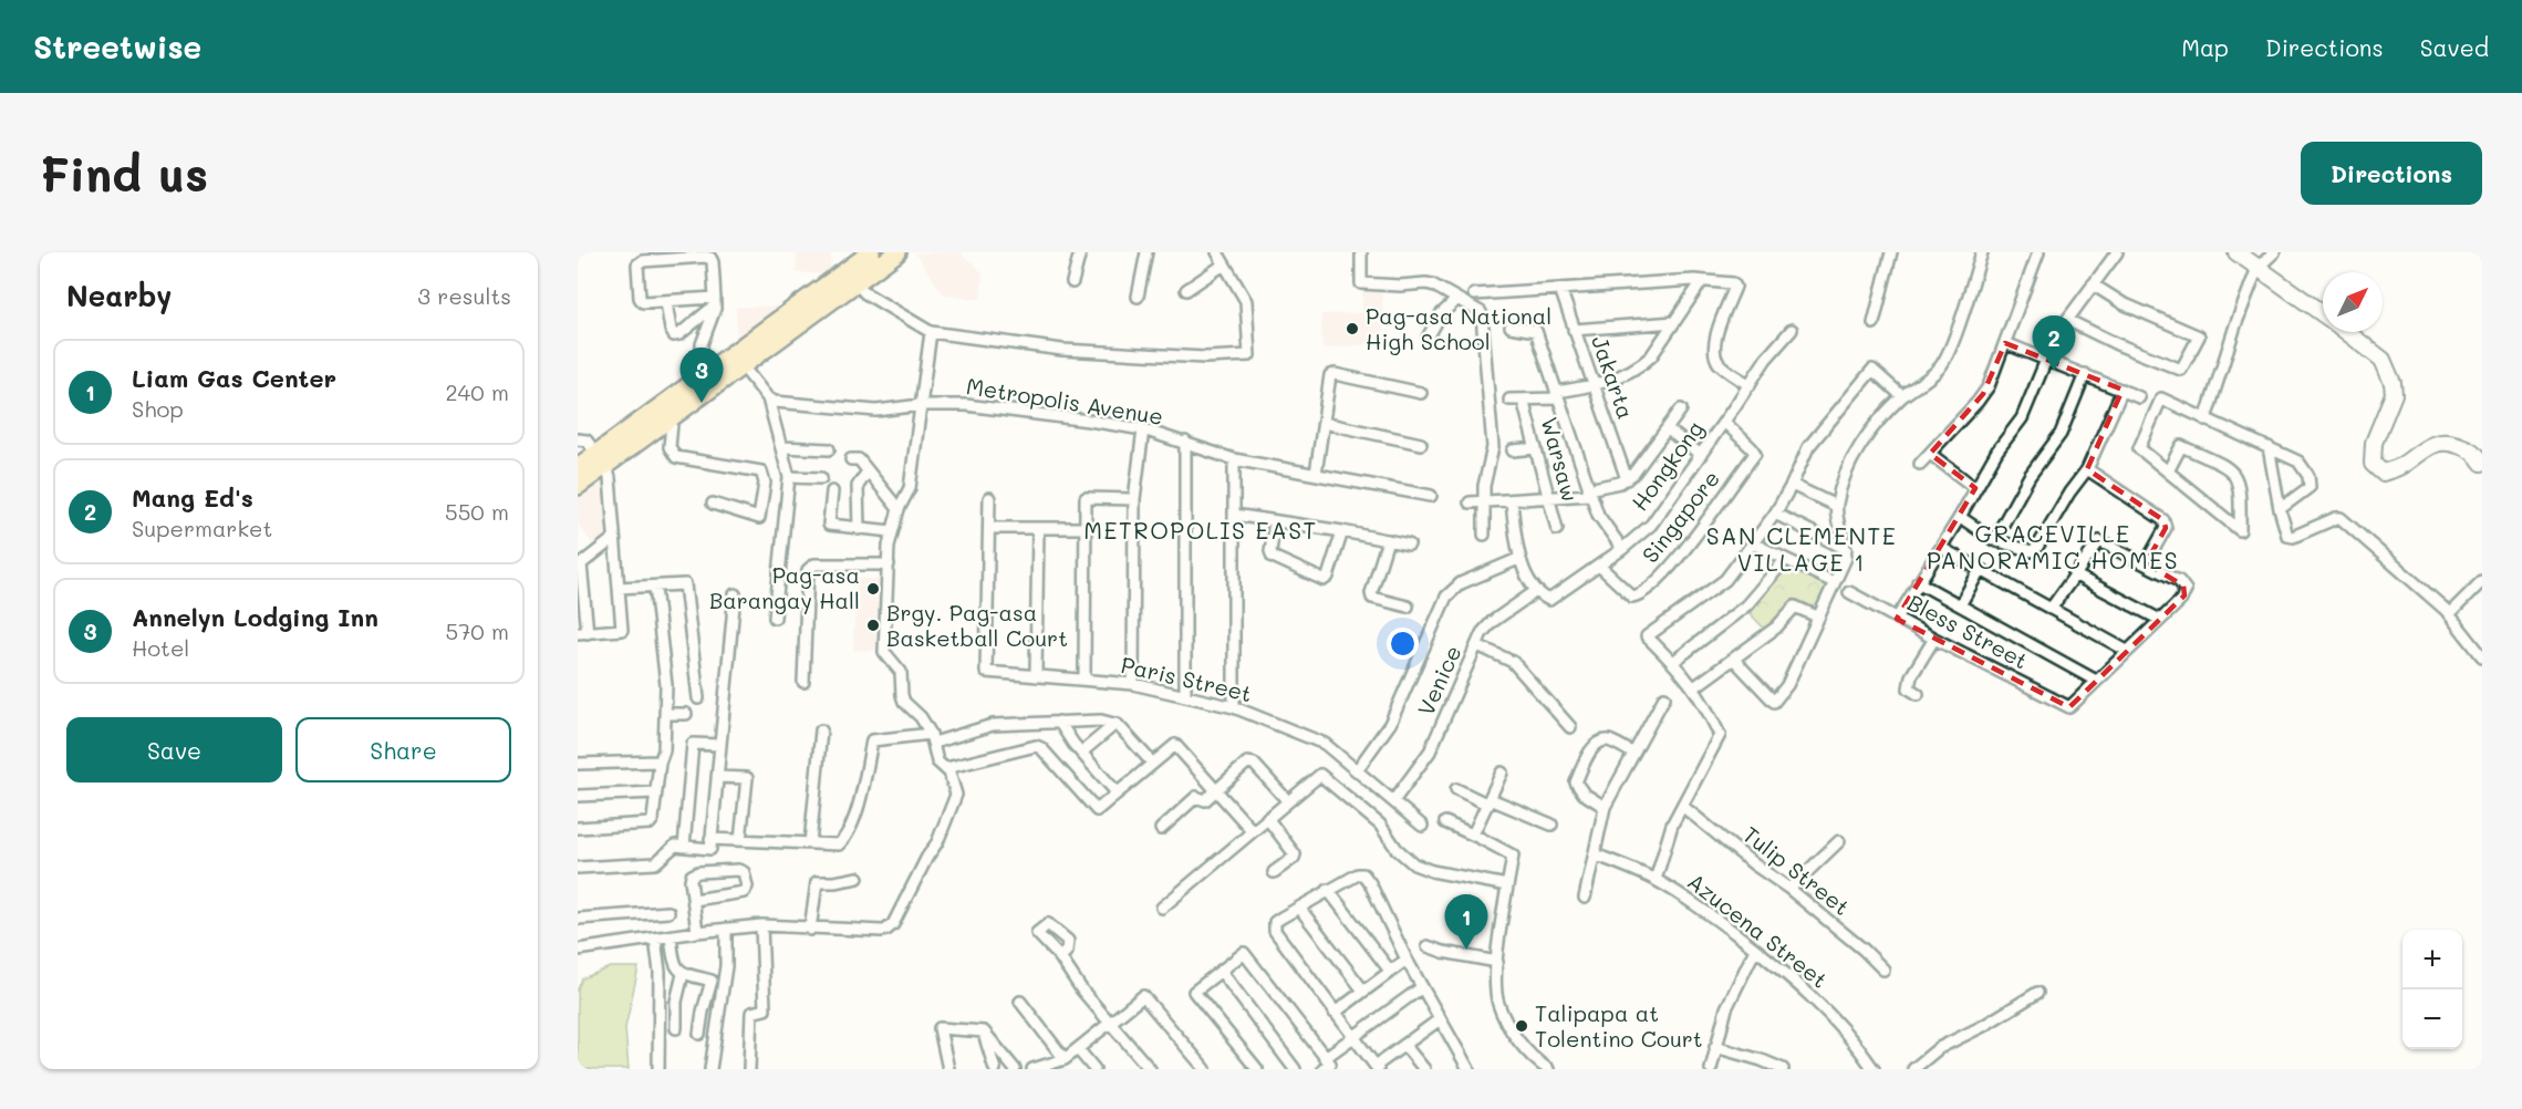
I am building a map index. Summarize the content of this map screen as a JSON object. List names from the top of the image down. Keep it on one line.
{"streets":{"street":["Jakarta","Metropolis Avenue","Warsaw","Hongkong","Singapore","Bless Street","Paris Street","Venice","Tulip Street","Azucena Street"]},"crossings":[["Hongkong","Singapore"],["Hongkong","Venice"],["Paris Street","Venice"]],"districts":["METROPOLIS EAST","GRACEVILLE PANORAMIC HOMES","SAN CLEMENTE VILLAGE 1"],"places":["Pag-asa National High School","Pag-asa Barangay Hall","Brgy. Pag-asa Basketball Court","Talipapa at Tolentino Court"],"north":"top right","page":{"header":"Streetwise","nav":["Map","Directions","Saved"],"buttons":["Directions",["Save","Share"]],"title":"Find us","heading":["Nearby","3 results"],"pins":["2","3","1"],"list":[{"mark":"1","name":"Liam Gas Center","note":"Shop","value":"240 m"},{"mark":"2","name":"Mang Ed's","note":"Supermarket","value":"550 m"},{"mark":"3","name":"Annelyn Lodging Inn","note":"Hotel","value":"570 m"}],"map_buttons":["+","−"]}}
